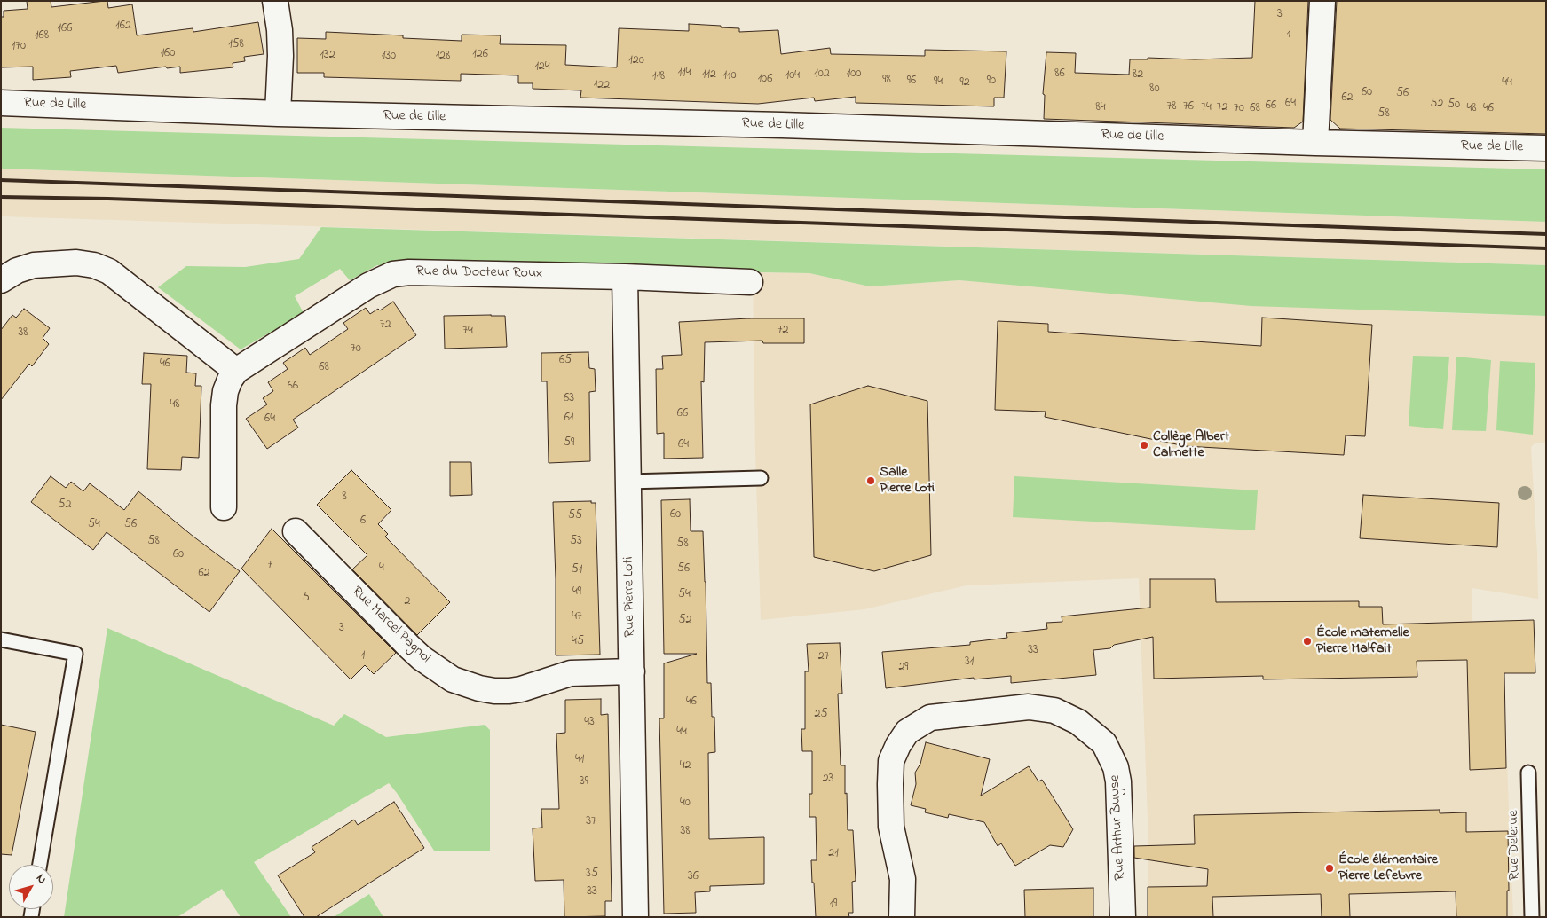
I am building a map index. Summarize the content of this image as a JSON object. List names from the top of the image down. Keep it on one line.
{"streets":{"street":["Rue de Lille","Rue du Docteur Roux","Rue Pierre Loti","Rue Marcel Pagnol","Rue Arthur Buyse"],"lane":["Rue Delerue"]},"crossings":[["Rue du Docteur Roux","Rue Pierre Loti"],["Rue Pierre Loti","Rue Marcel Pagnol"]],"places":["Collège Albert Calmette","Salle Pierre Loti","École maternelle Pierre Malfait","École élémentaire Pierre Lefebvre"],"house_numbers":["3","162","166","1","168","158","170","160","126","132","130","128","120","124","114","102","100","86","112","82","110","104","118","106","98","96","90","94","92","44","122","80","60","56","62","64","52","50","66","78","76","84","74","72","70","68","48","46","58","72","72","74","38","70","65","46","68","66","63","48","66","61","64","59","64","8","52","60","55","6","54","56","58","53","58","60","7","4","56","51","62","49","54","5","2","47","52","3","45","33","1","27","31","29","46","25","43","44","41","42","23","39","40","37","38","21","35","36","33","19"],"north":"top right"}
